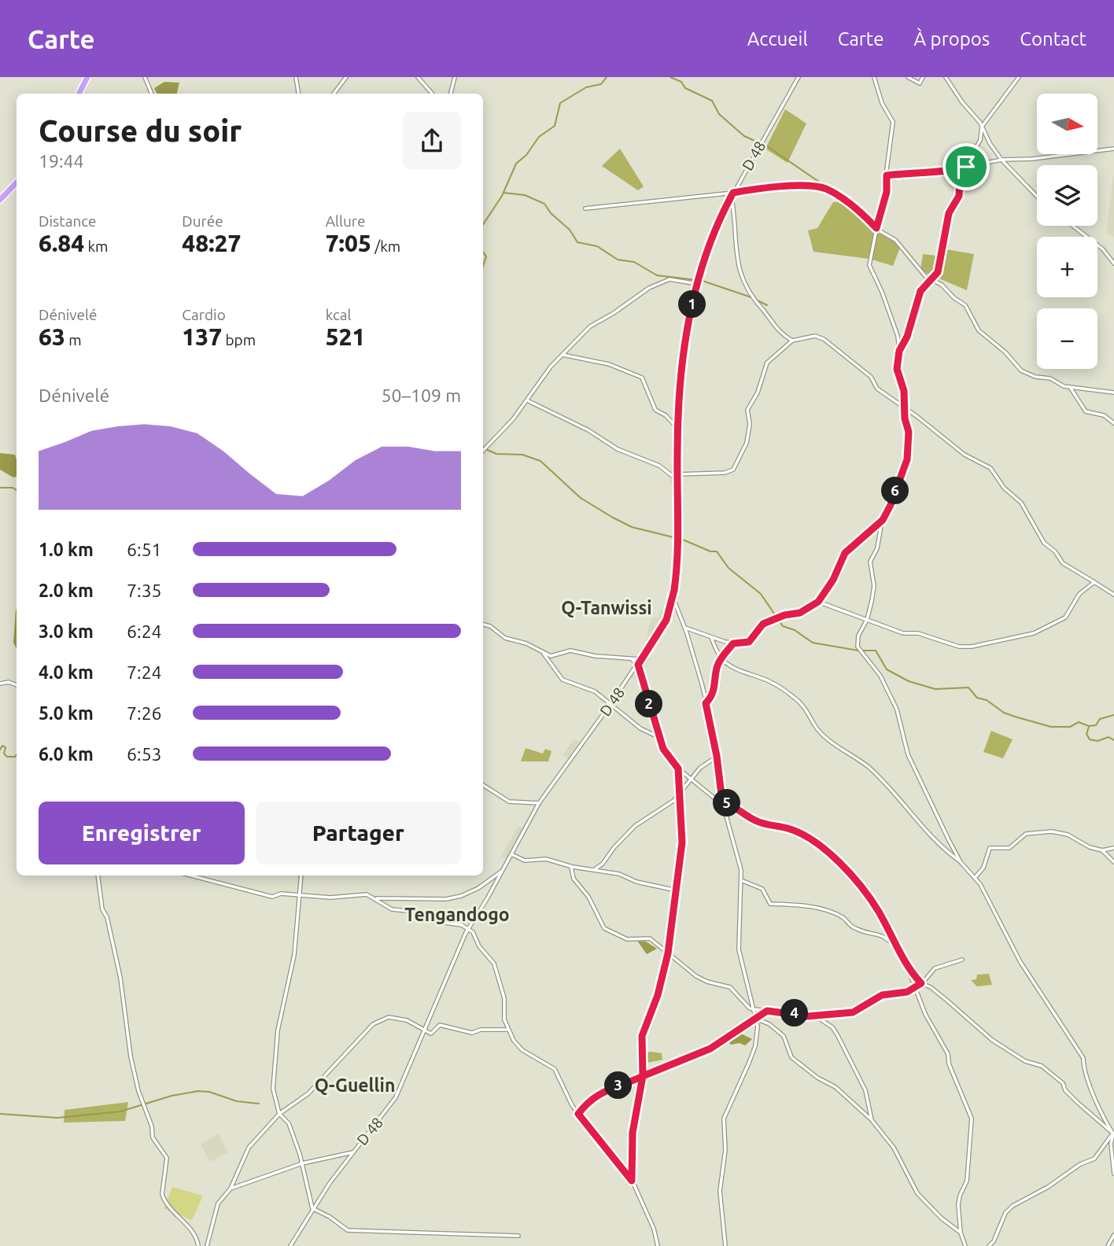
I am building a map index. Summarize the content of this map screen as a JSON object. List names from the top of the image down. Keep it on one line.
{"streets":{"street":["D 48"]},"districts":["Q-Tanwissi","Tengandogo","Q-Guellin"],"north":"right","page":{"header":"Carte","nav":["Accueil","Carte","À propos","Contact"],"map_buttons":["+","−"],"heading":["Course du soir","19:44"],"stats":[["Distance","6.84 km"],["Durée","48:27"],["Allure","7:05 /km"],["Dénivelé","63 m"],["Cardio","137 bpm"],["kcal","521"]],"pins":["1","6","2","5","4","3"],"chart":["Dénivelé","50–109 m"],"list":[{"name":"1.0 km","note":"6:51"},{"name":"2.0 km","note":"7:35"},{"name":"3.0 km","note":"6:24"},{"name":"4.0 km","note":"7:24"},{"name":"5.0 km","note":"7:26"},{"name":"6.0 km","note":"6:53"}],"buttons":["Enregistrer","Partager"]}}
